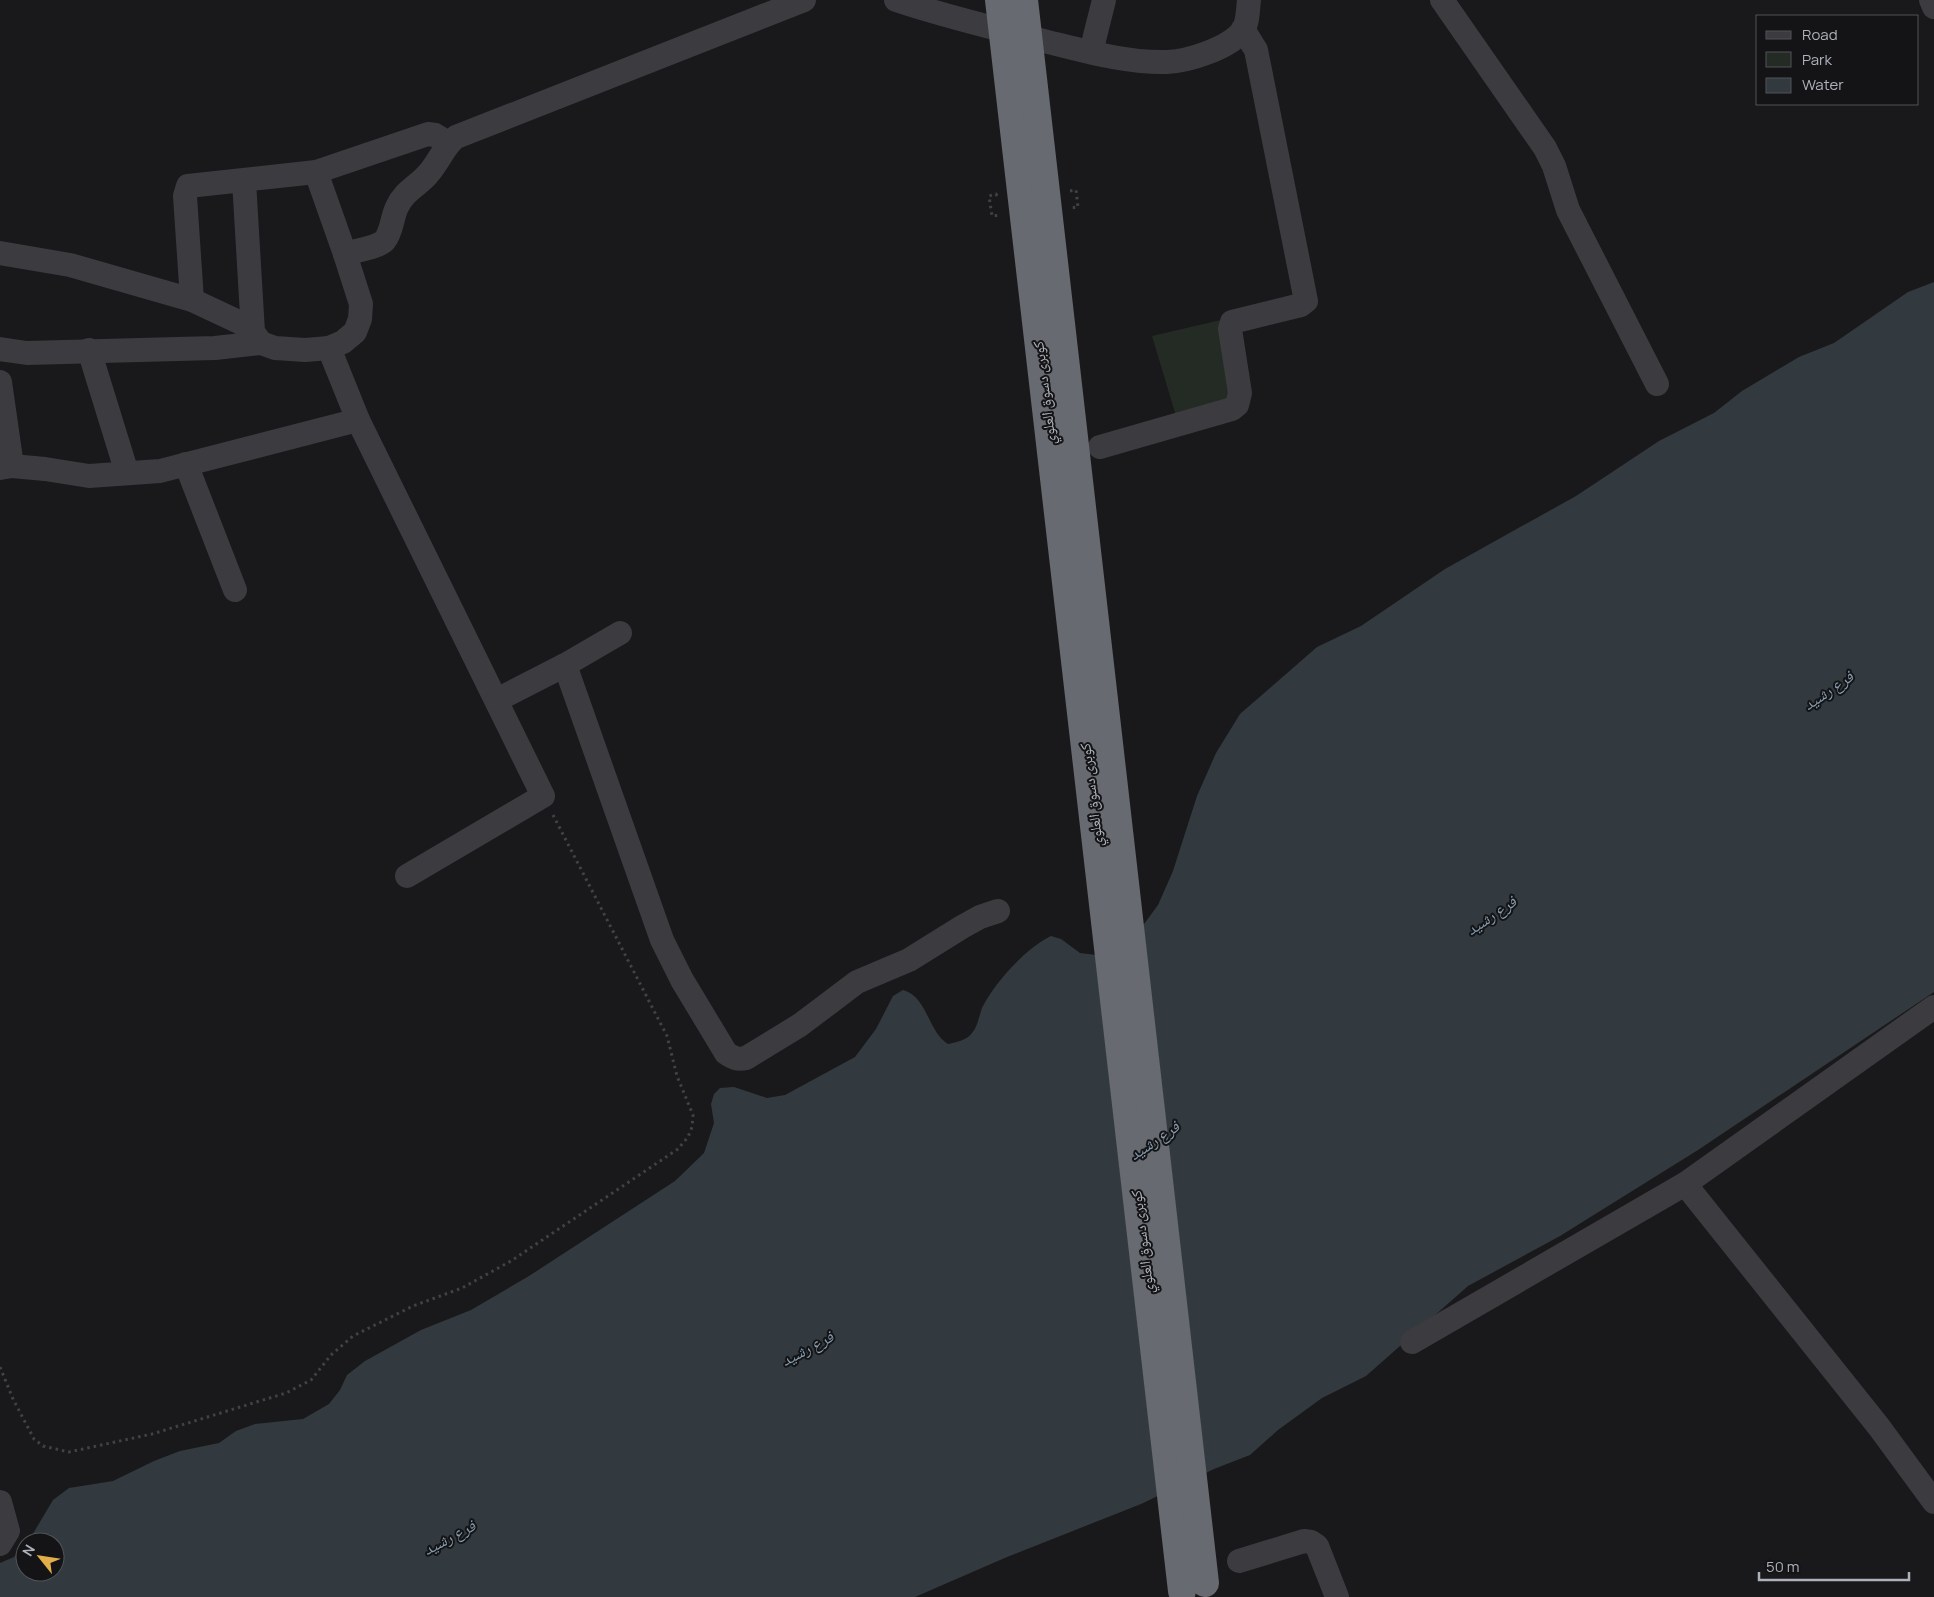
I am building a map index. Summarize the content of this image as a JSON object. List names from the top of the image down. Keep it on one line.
{"streets":{"highway":["كوبرى دسوق العلوي"]},"water":["فرع رشيد"],"legend":["Road","Park","Water"],"scale_bar":"50 m","north":"top left"}
